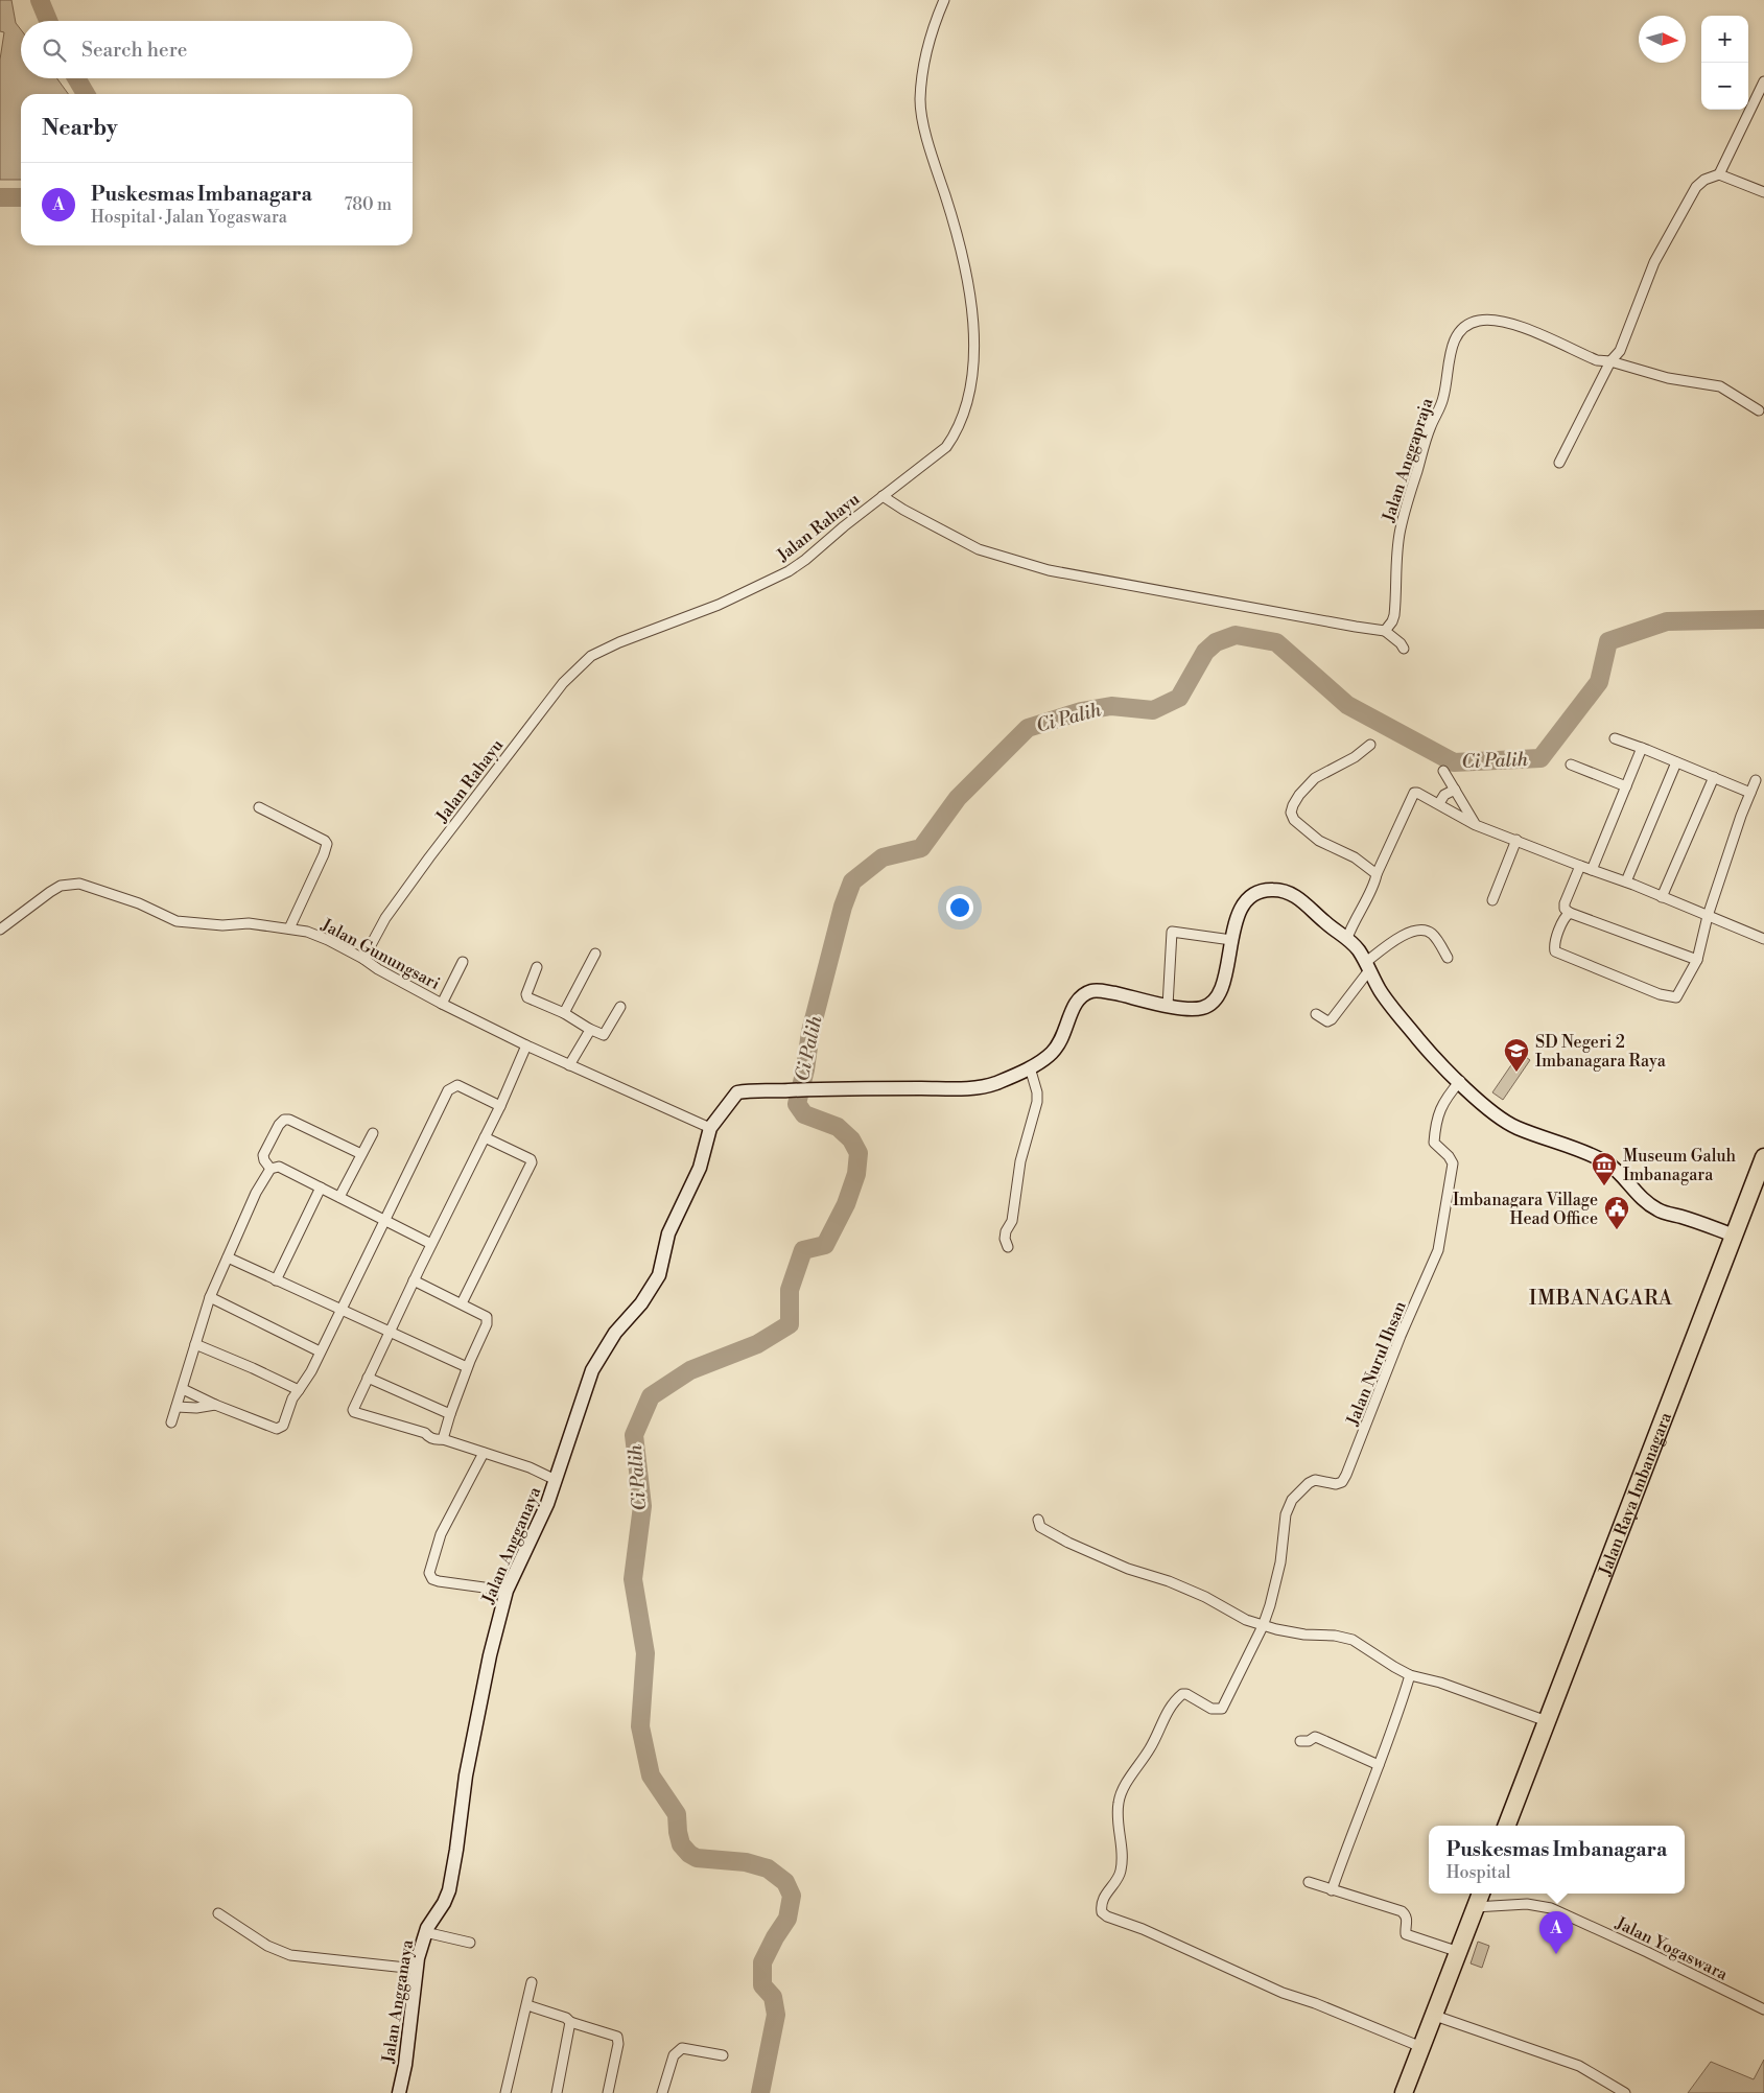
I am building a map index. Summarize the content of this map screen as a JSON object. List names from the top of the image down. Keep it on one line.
{"streets":{"highway":["Jalan Raya Imbanagara"],"street":["Jalan Anggapraja","Jalan Rahayu","Jalan Gunungsari","Jalan Nurul Ihsan","Jalan Angganaya","Jalan Yogaswara"]},"crossings":[["Jalan Rahayu","Jalan Gunungsari"],["Jalan Gunungsari","Jalan Angganaya"]],"districts":["IMBANAGARA"],"water":["Ci Palih"],"places":{"school or university":["SD Negeri 2 Imbanagara Raya"],"museum":["Museum Galuh Imbanagara"],"public building":["Imbanagara Village Head Office"]},"north":"right","page":{"map_buttons":["+","−"],"search":"Search here","heading":"Nearby","list":[{"mark":"A","name":"Puskesmas Imbanagara","note":"Hospital · Jalan Yogaswara","value":"780 m"}],"popup":["Puskesmas Imbanagara","Hospital"],"pins":"A"}}
